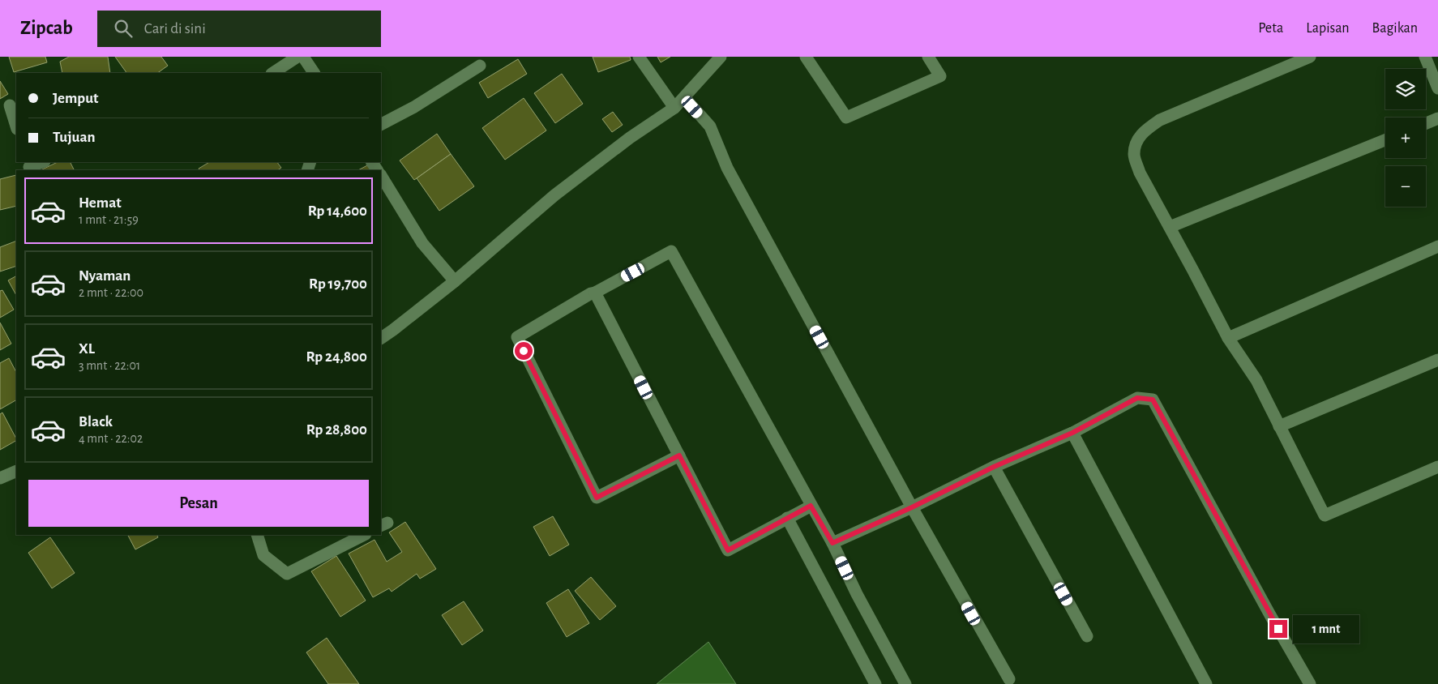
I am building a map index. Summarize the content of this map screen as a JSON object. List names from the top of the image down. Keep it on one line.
{"page":{"header":"Zipcab","search":"Cari di sini","nav":["Peta","Lapisan","Bagikan"],"map_buttons":["+","−"],"banner":["Jemput","Tujuan"],"list":[{"name":"Hemat","note":"1 mnt · 21:59","value":"Rp 14,600"},{"name":"Nyaman","note":"2 mnt · 22:00","value":"Rp 19,700"},{"name":"XL","note":"3 mnt · 22:01","value":"Rp 24,800"},{"name":"Black","note":"4 mnt · 22:02","value":"Rp 28,800"}],"buttons":"Pesan","bubble":"1 mnt"}}
